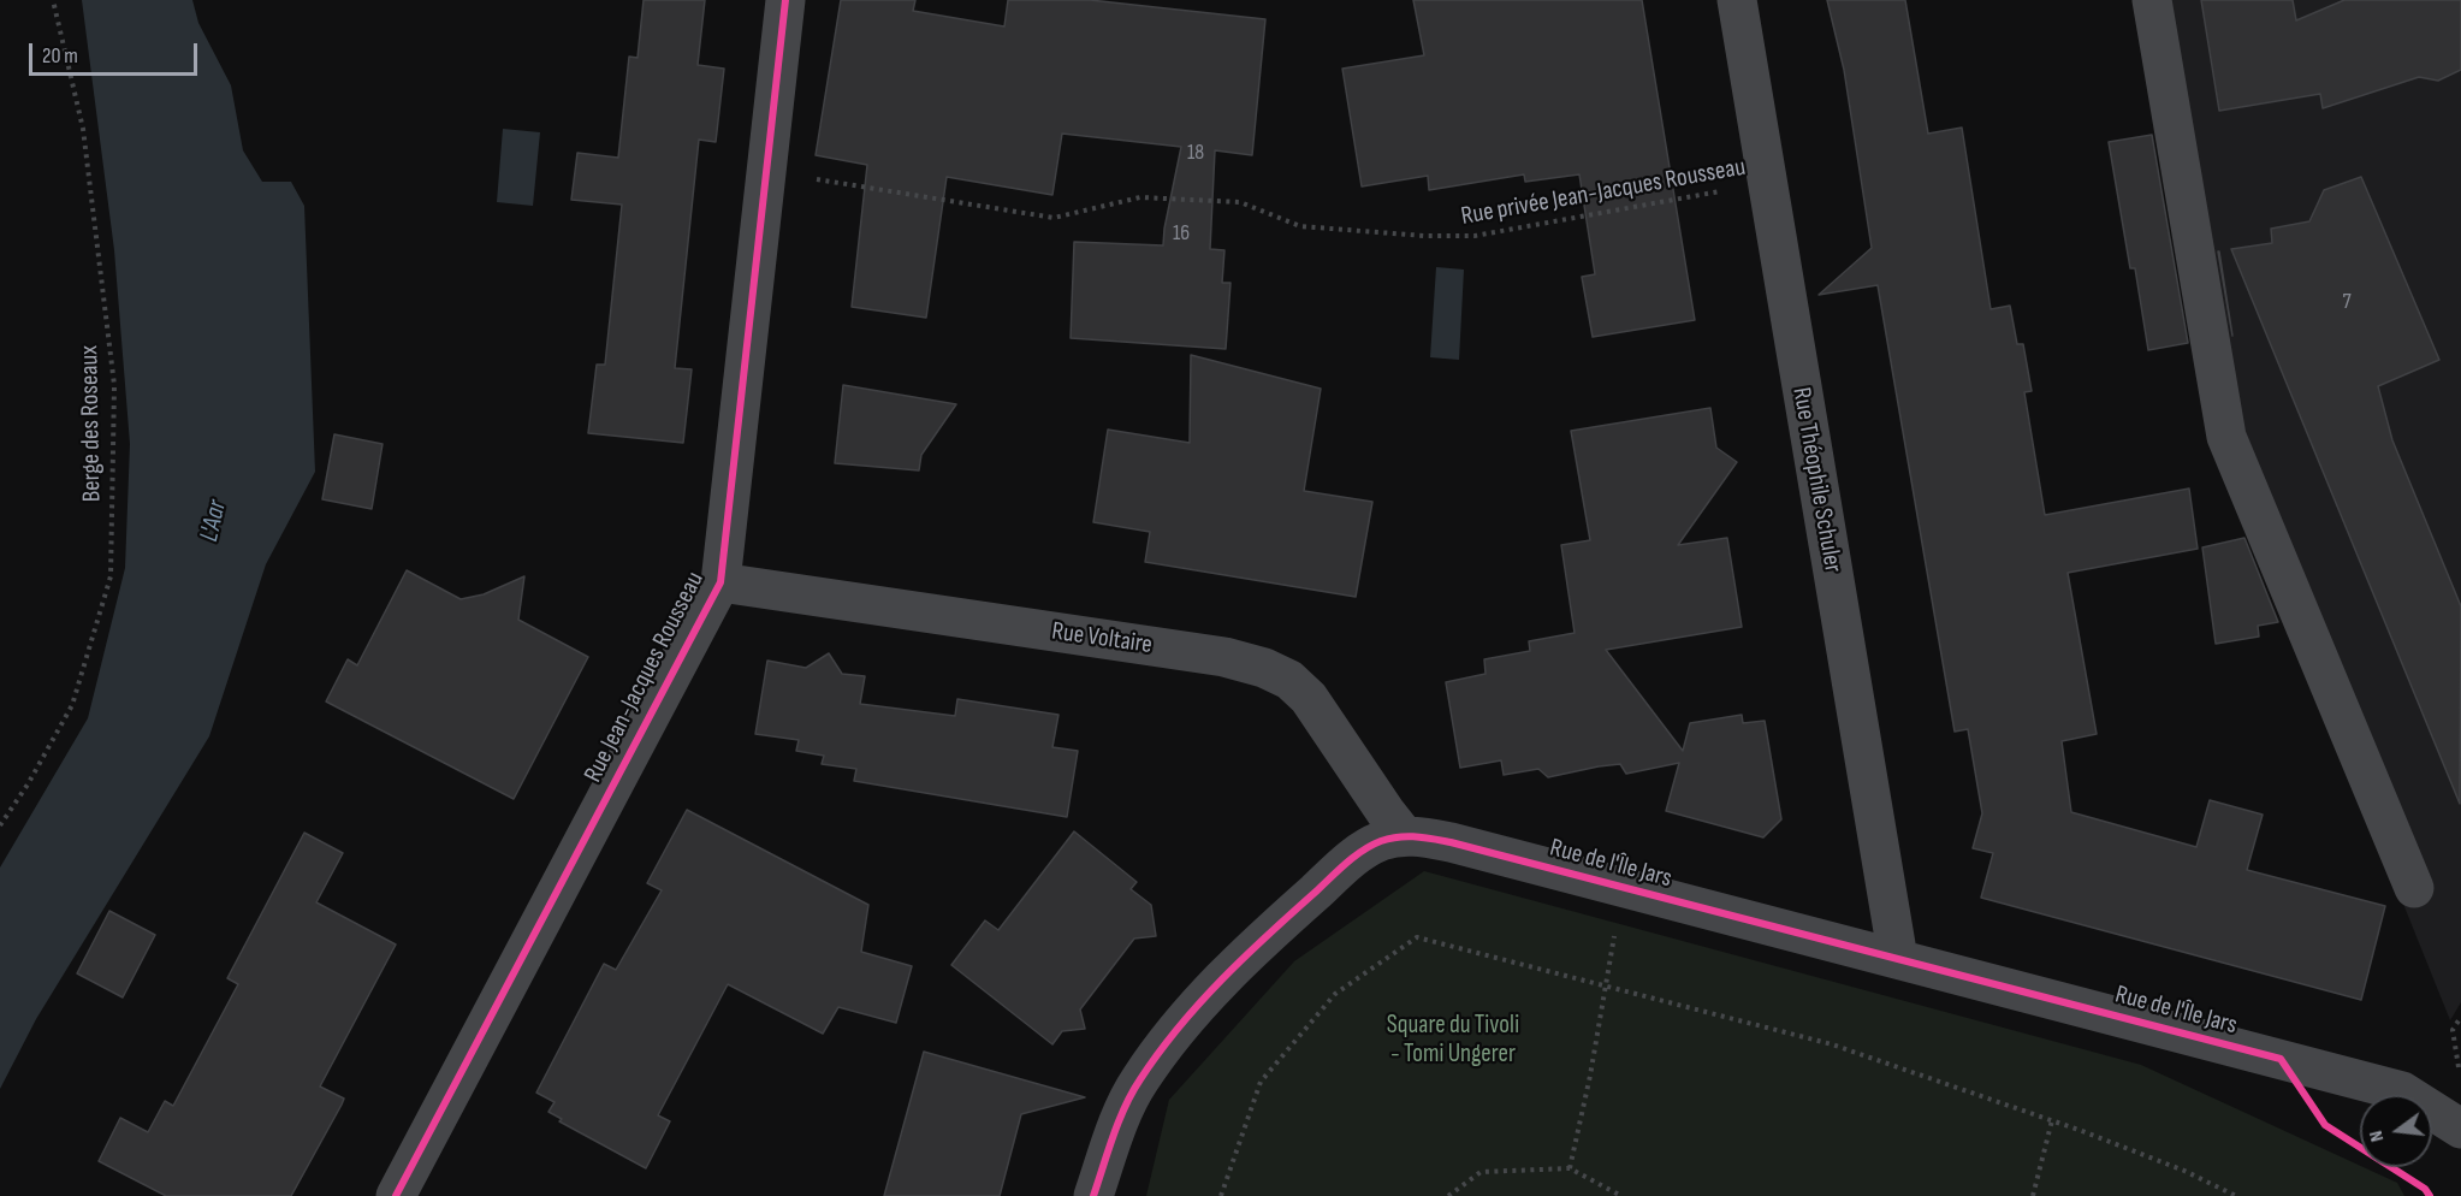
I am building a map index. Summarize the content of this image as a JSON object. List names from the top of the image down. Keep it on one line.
{"streets":{"street":["Rue Théophile Schuler","Rue Voltaire","Rue Jean-Jacques Rousseau","Rue de l'Île Jars"],"path":["Rue privée Jean-Jacques Rousseau","Berge des Roseaux"]},"crossings":[["Rue privée Jean-Jacques Rousseau","Rue Théophile Schuler"],["Rue privée Jean-Jacques Rousseau","Rue Jean-Jacques Rousseau"],["Rue Théophile Schuler","Rue de l'Île Jars"],["Rue Voltaire","Rue Jean-Jacques Rousseau"],["Rue Voltaire","Rue de l'Île Jars"]],"water":["L'Aar"],"parks":["Square du Tivoli - Tomi Ungerer"],"house_numbers":["18","16","7"],"scale_bar":"20 m","north":"left"}
